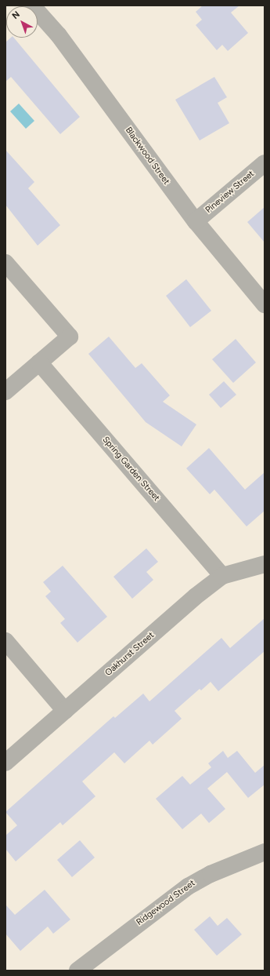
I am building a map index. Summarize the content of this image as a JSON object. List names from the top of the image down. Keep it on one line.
{"streets":{"street":["Blackwood Street","Pineview Street","Spring Garden Street","Oakhurst Street","Ridgewood Street"]},"crossings":[["Blackwood Street","Pineview Street"],["Spring Garden Street","Oakhurst Street"]],"north":"top left"}
